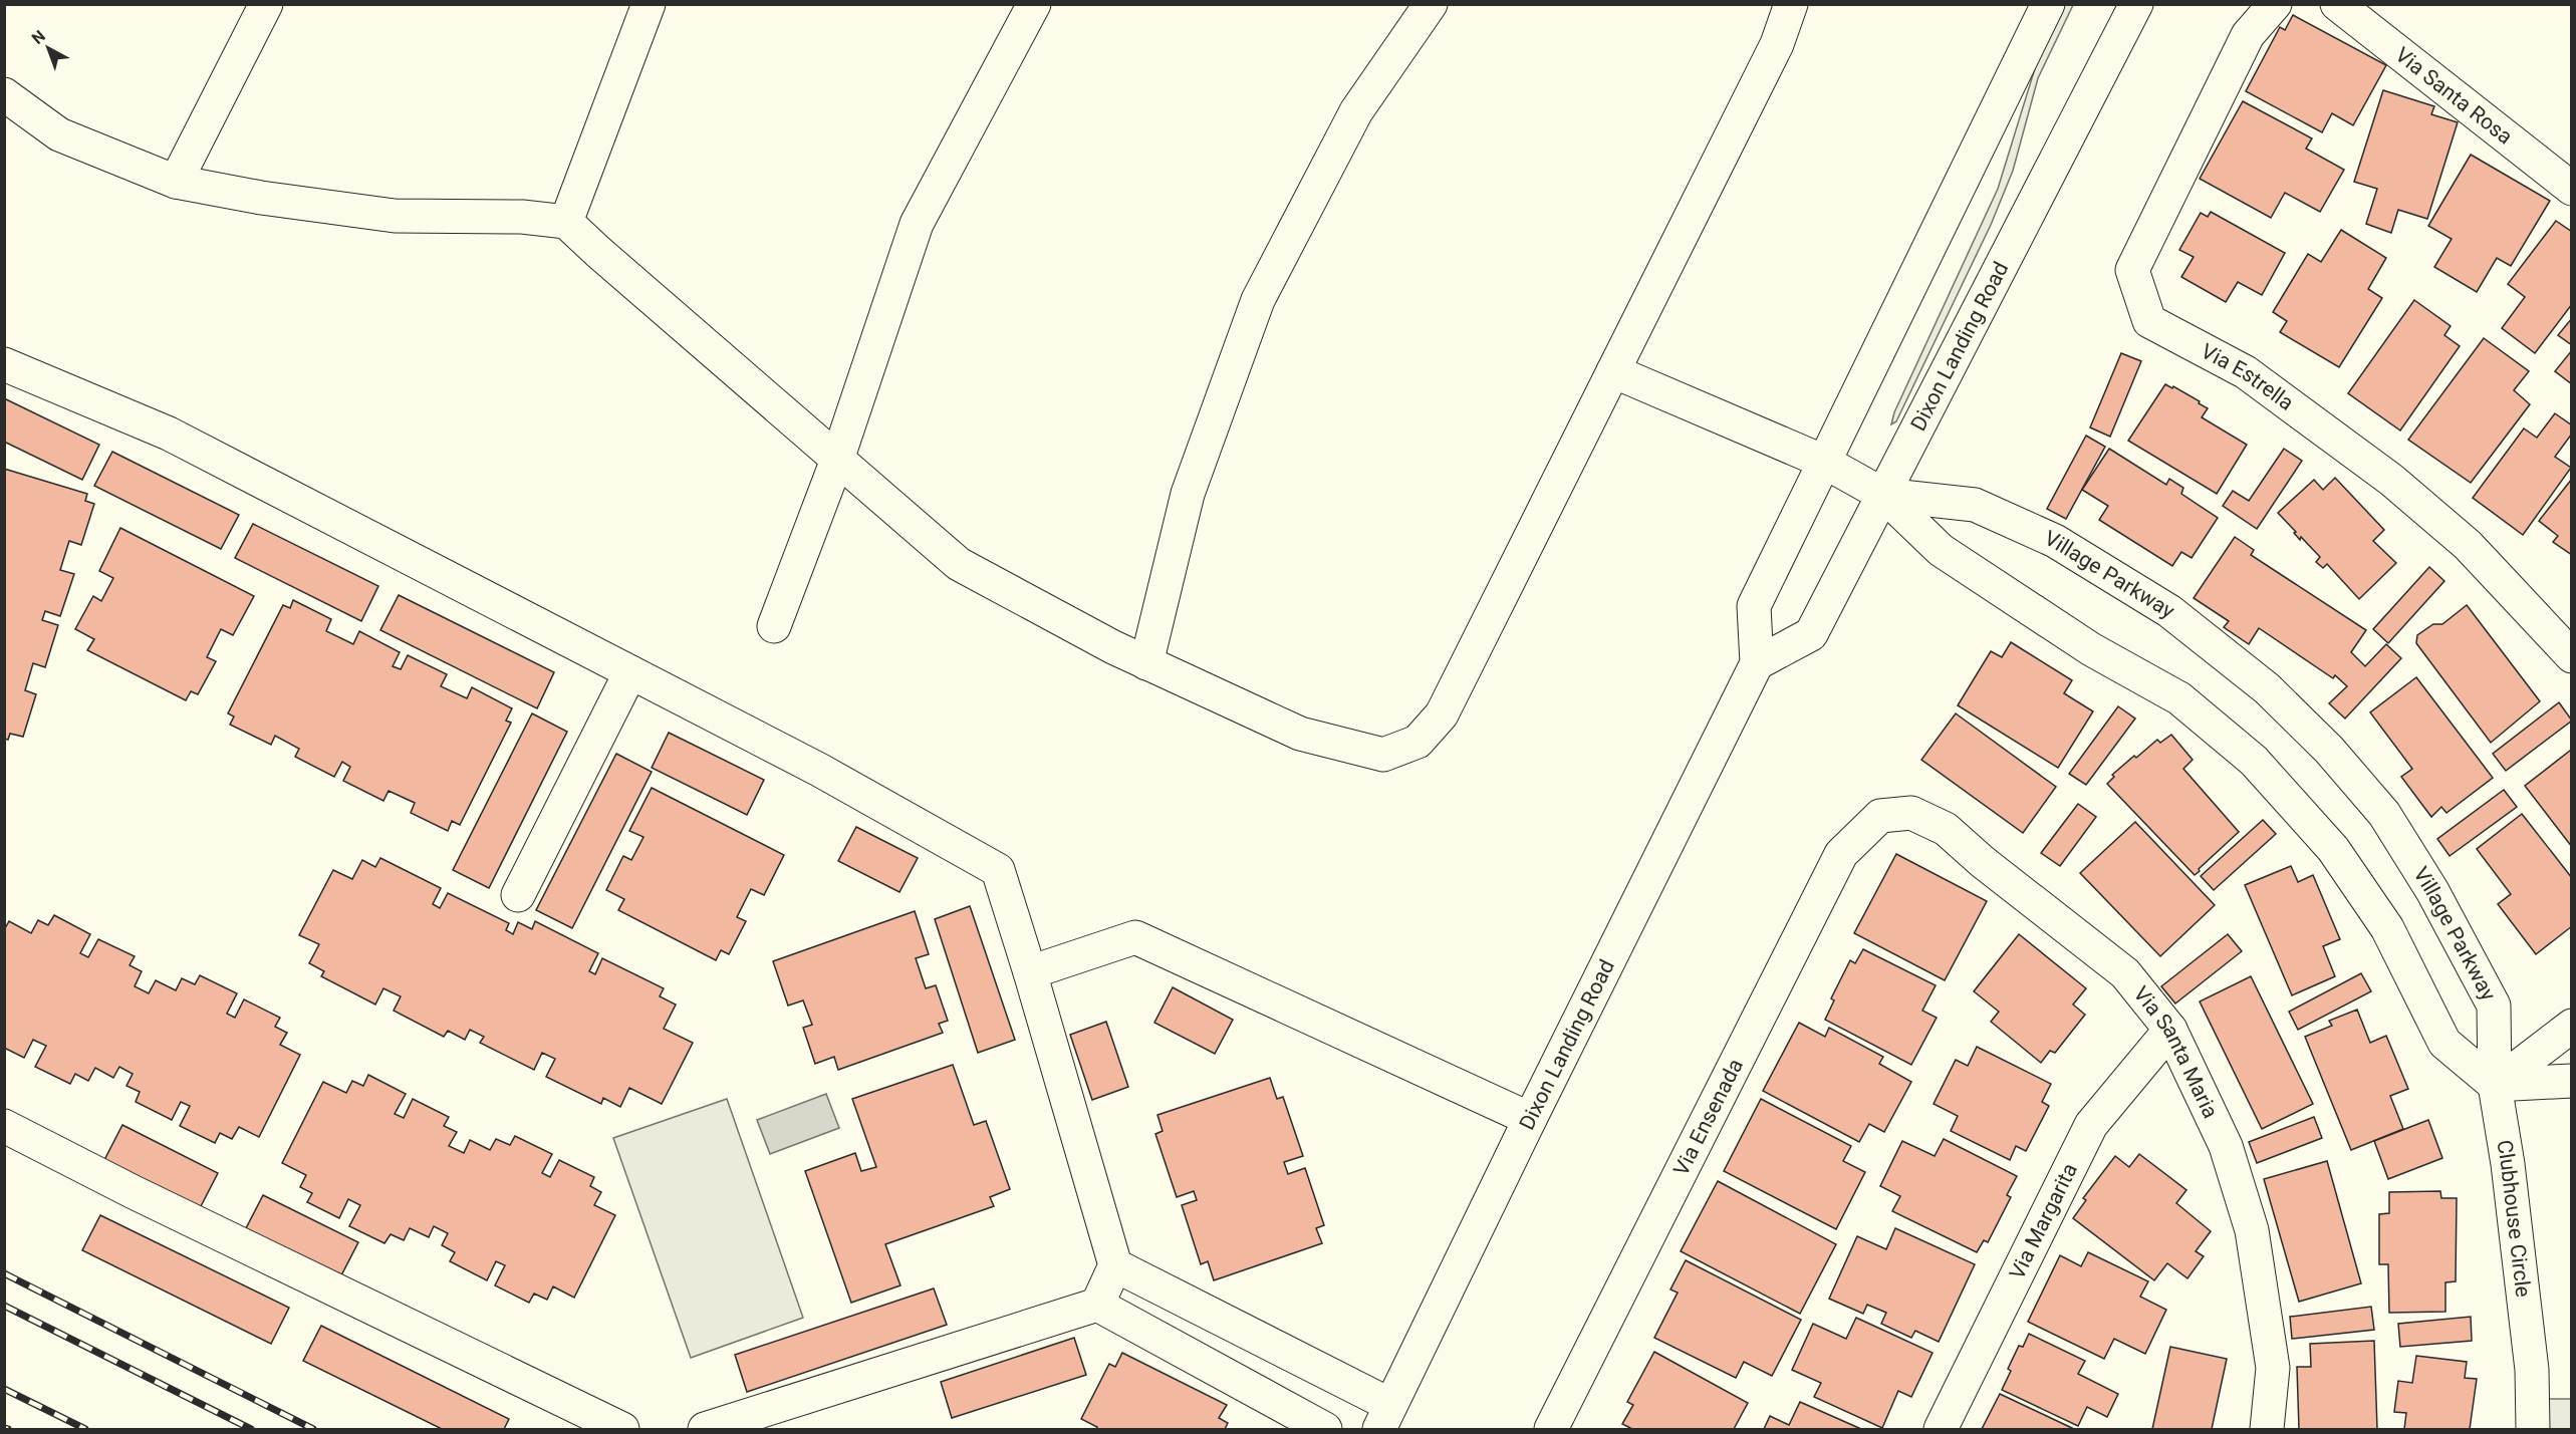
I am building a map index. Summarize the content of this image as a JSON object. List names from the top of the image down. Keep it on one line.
{"streets":{"street":["Via Santa Rosa","Dixon Landing Road","Via Estrella","Village Parkway","Via Santa Maria","Via Ensenada","Clubhouse Circle","Via Margarita"]},"crossings":[["Dixon Landing Road","Village Parkway"],["Village Parkway","Clubhouse Circle"],["Via Santa Maria","Via Ensenada"],["Via Santa Maria","Via Margarita"]],"north":"top left"}
